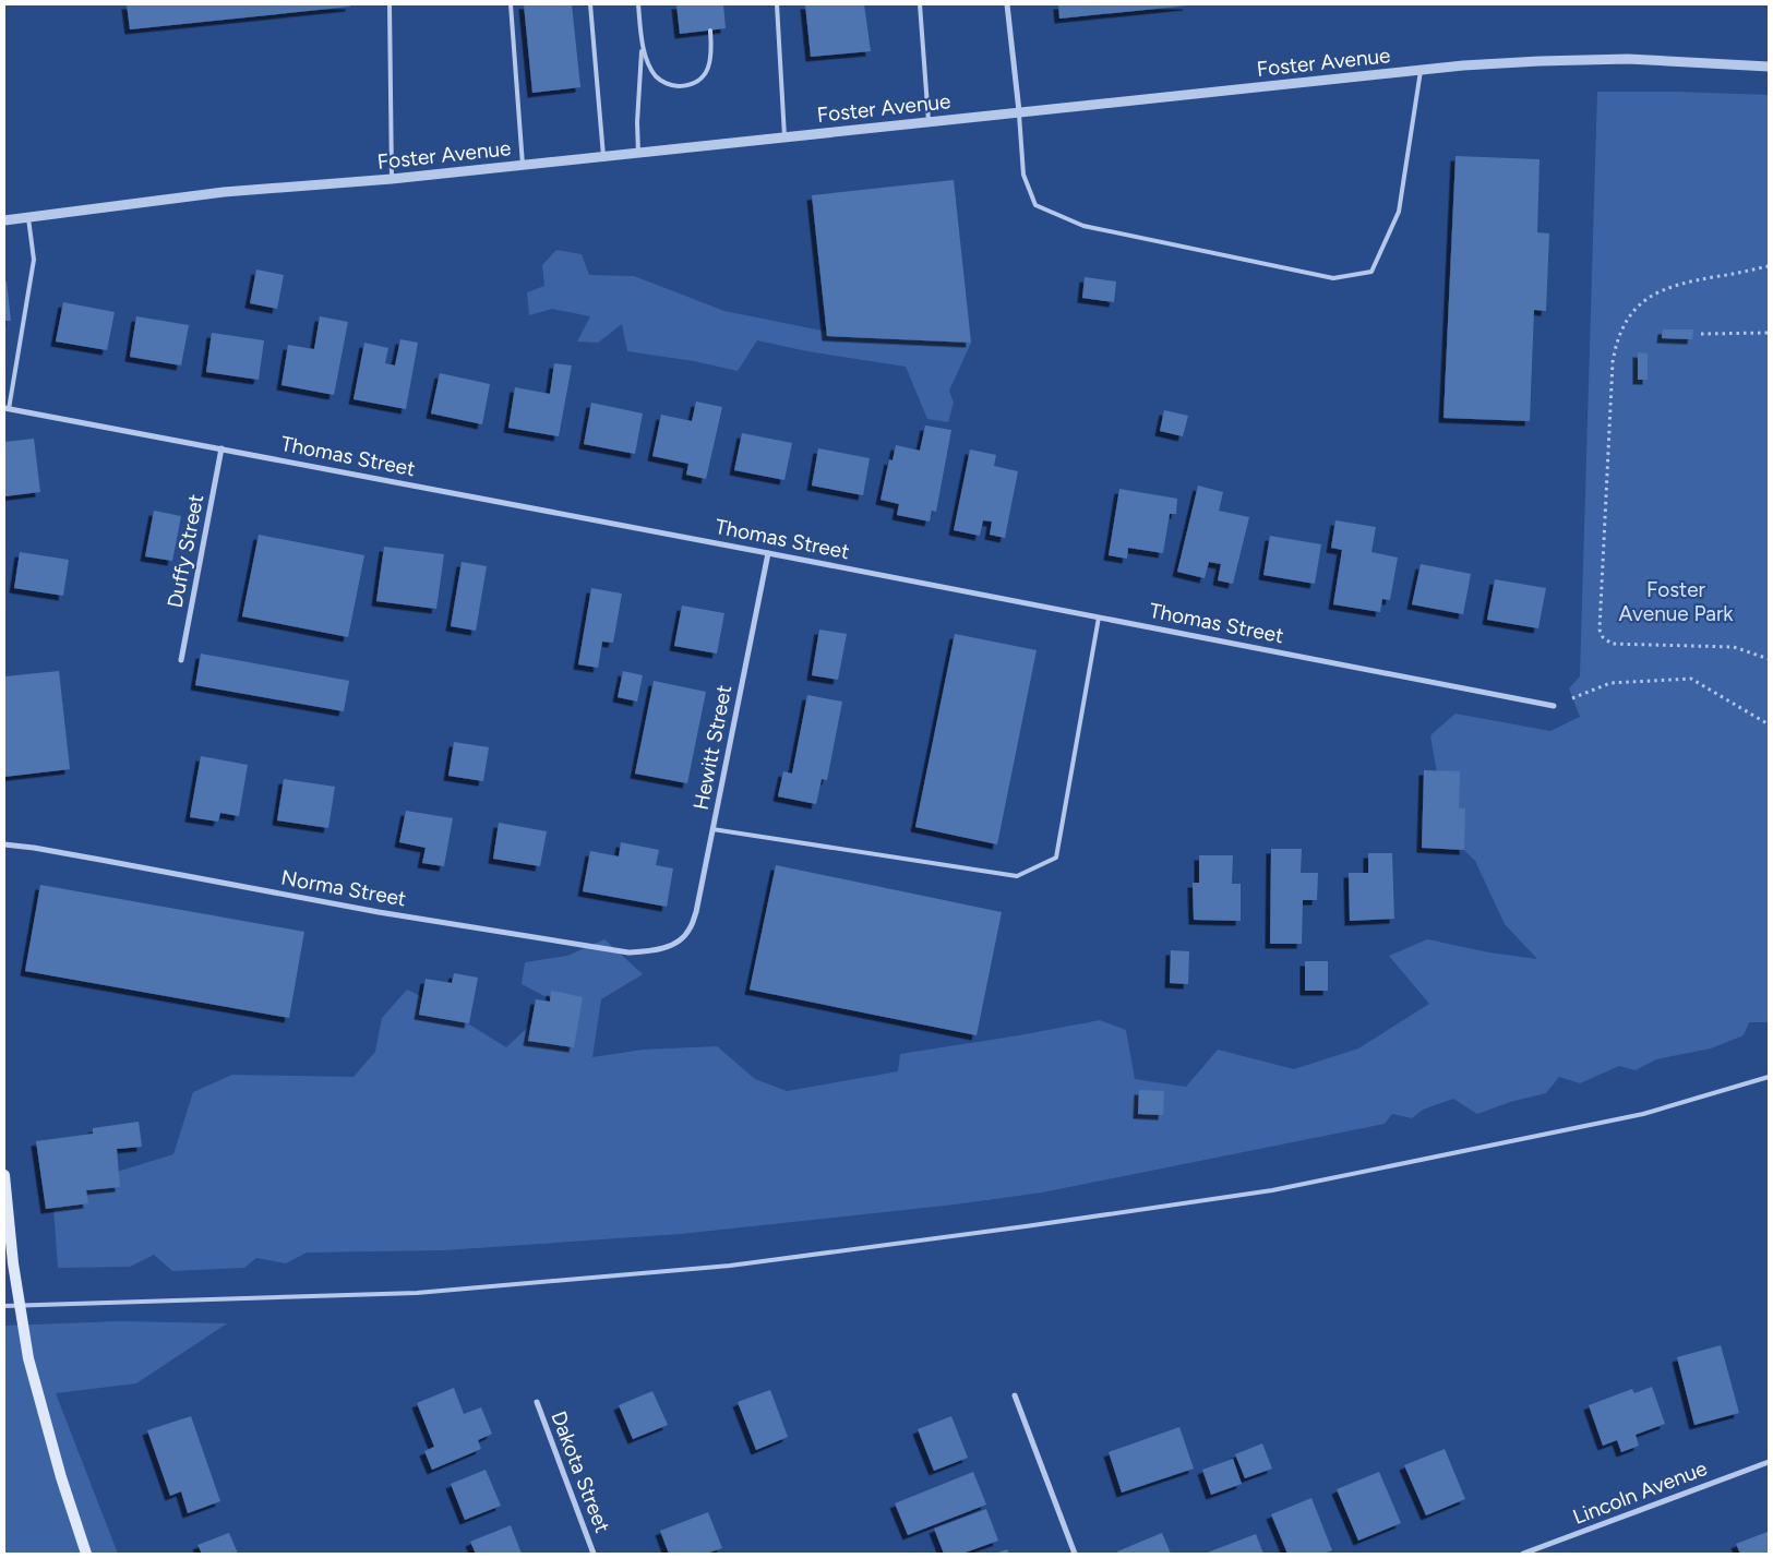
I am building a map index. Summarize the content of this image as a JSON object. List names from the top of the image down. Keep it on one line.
{"streets":{"street":["Foster Avenue","Thomas Street","Duffy Street","Hewitt Street","Norma Street","Dakota Street","Lincoln Avenue"]},"crossings":[["Thomas Street","Duffy Street"],["Thomas Street","Hewitt Street"],["Hewitt Street","Norma Street"]],"parks":["Foster Avenue Park"]}
